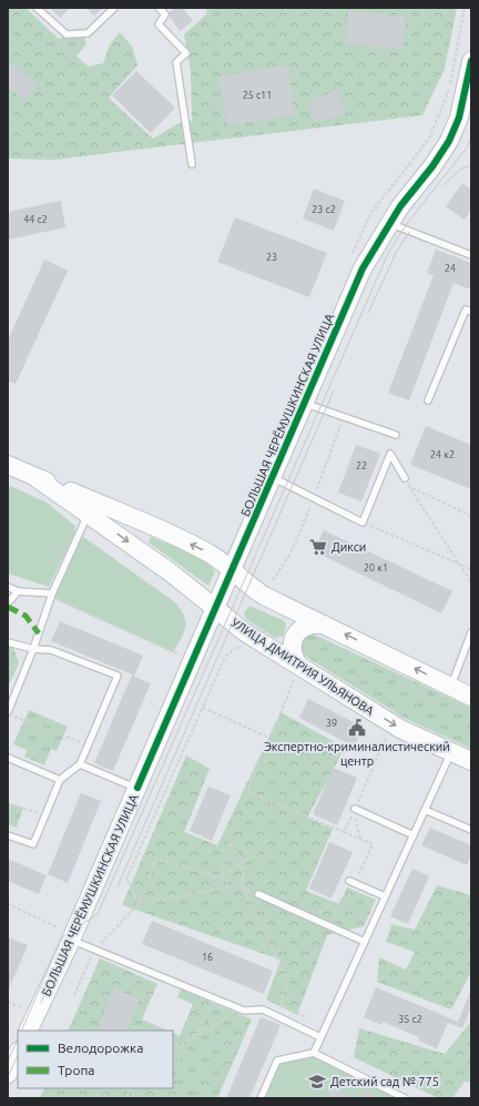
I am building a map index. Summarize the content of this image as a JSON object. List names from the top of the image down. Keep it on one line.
{"streets":{"main road":["БОЛЬШАЯ ЧЕРЁМУШКИНСКАЯ УЛИЦА","УЛИЦА ДМИТРИЯ УЛЬЯНОВА"]},"crossings":[["БОЛЬШАЯ ЧЕРЁМУШКИНСКАЯ УЛИЦА","УЛИЦА ДМИТРИЯ УЛЬЯНОВА"]],"places":{"supermarket":["Дикси"],"public building":["Экспертно-криминалистический центр"],"school or university":["Детский сад № 775"]},"house_numbers":["25 c11","23 c2","44 с2","23","24","24 к2","22","20 к1","39","16","35 с2"],"legend":["Велодорожка","Тропа"]}
